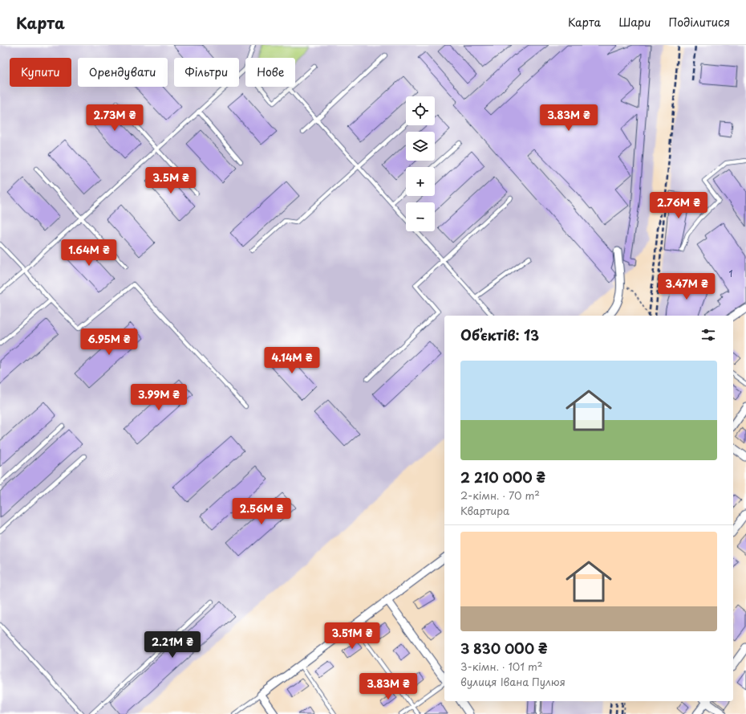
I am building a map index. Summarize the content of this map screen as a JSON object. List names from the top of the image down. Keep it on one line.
{"house_numbers":["1"],"page":{"header":"Карта","nav":["Карта","Шари","Поділитися"],"chip":["Купити","Орендувати","Фільтри","Нове"],"map_buttons":["+","−"],"price":["2.73M ₴","3.83M ₴","3.5M ₴","2.76M ₴","1.64M ₴","3.47M ₴","6.95M ₴","4.14M ₴","3.99M ₴","2.56M ₴","3.51M ₴","2.21M ₴","3.83M ₴"],"heading":"Об’єктів: 13","list":[{"name":"2 210 000 ₴","note":"2-кімн. · 70 m² · Квартира"},{"name":"3 830 000 ₴","note":"3-кімн. · 101 m² · вулиця Івана Пулюя"}]}}
